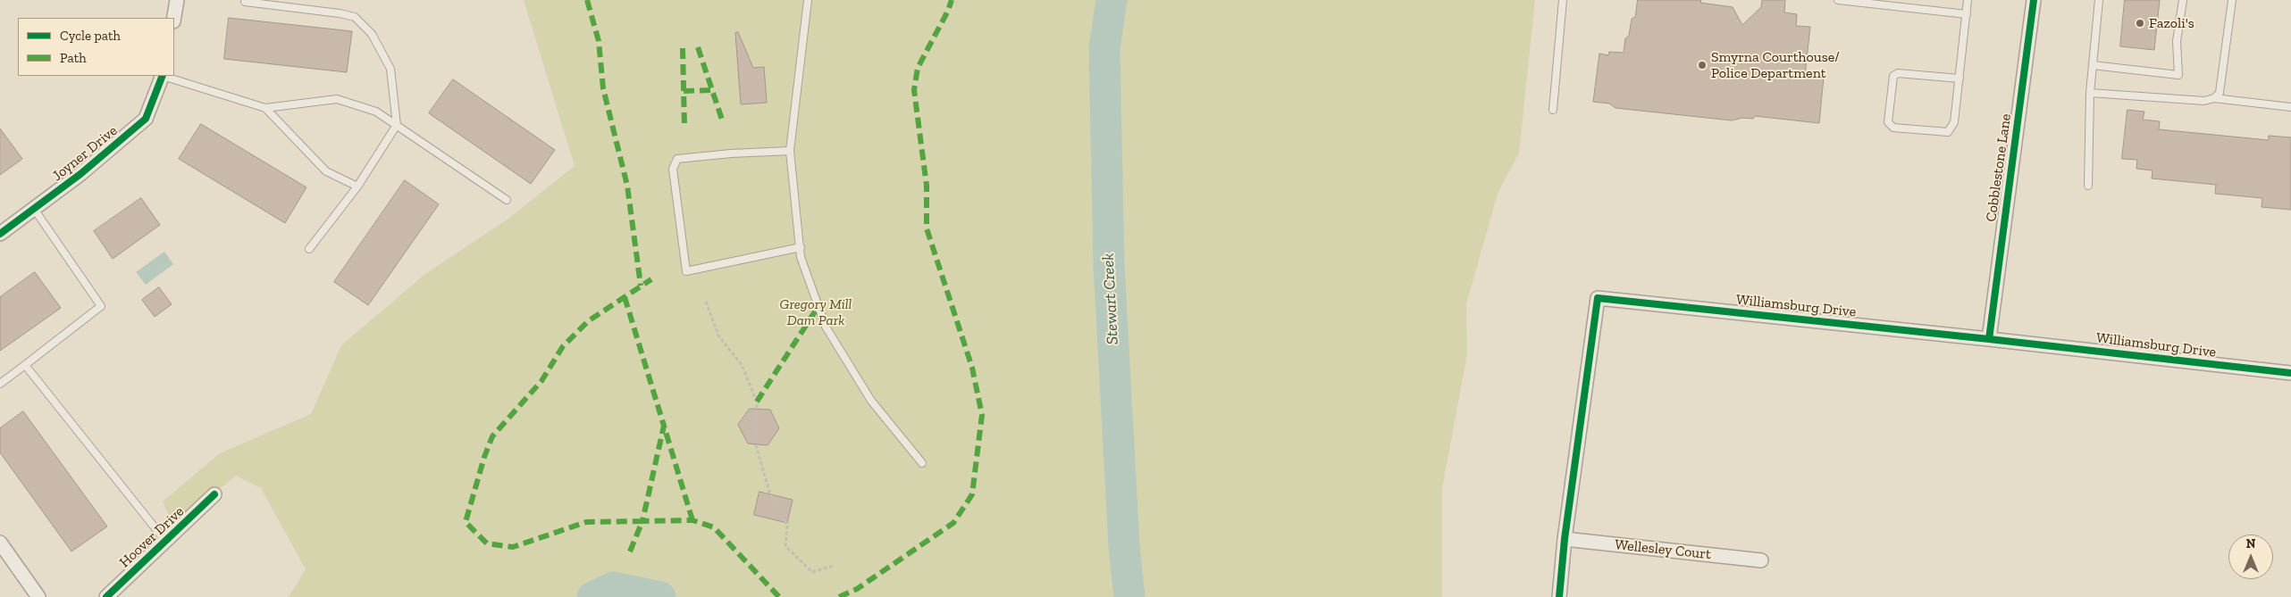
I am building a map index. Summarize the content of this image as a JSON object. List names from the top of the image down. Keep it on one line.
{"streets":{"street":["Joyner Drive","Cobblestone Lane","Williamsburg Drive","Hoover Drive","Wellesley Court"]},"crossings":[["Cobblestone Lane","Williamsburg Drive"],["Williamsburg Drive","Wellesley Court"]],"water":["Stewart Creek"],"parks":["Gregory Mill Dam Park"],"places":["Fazoli's","Smyrna Courthouse/ Police Department"],"legend":["Cycle path","Path"],"north":"top"}
